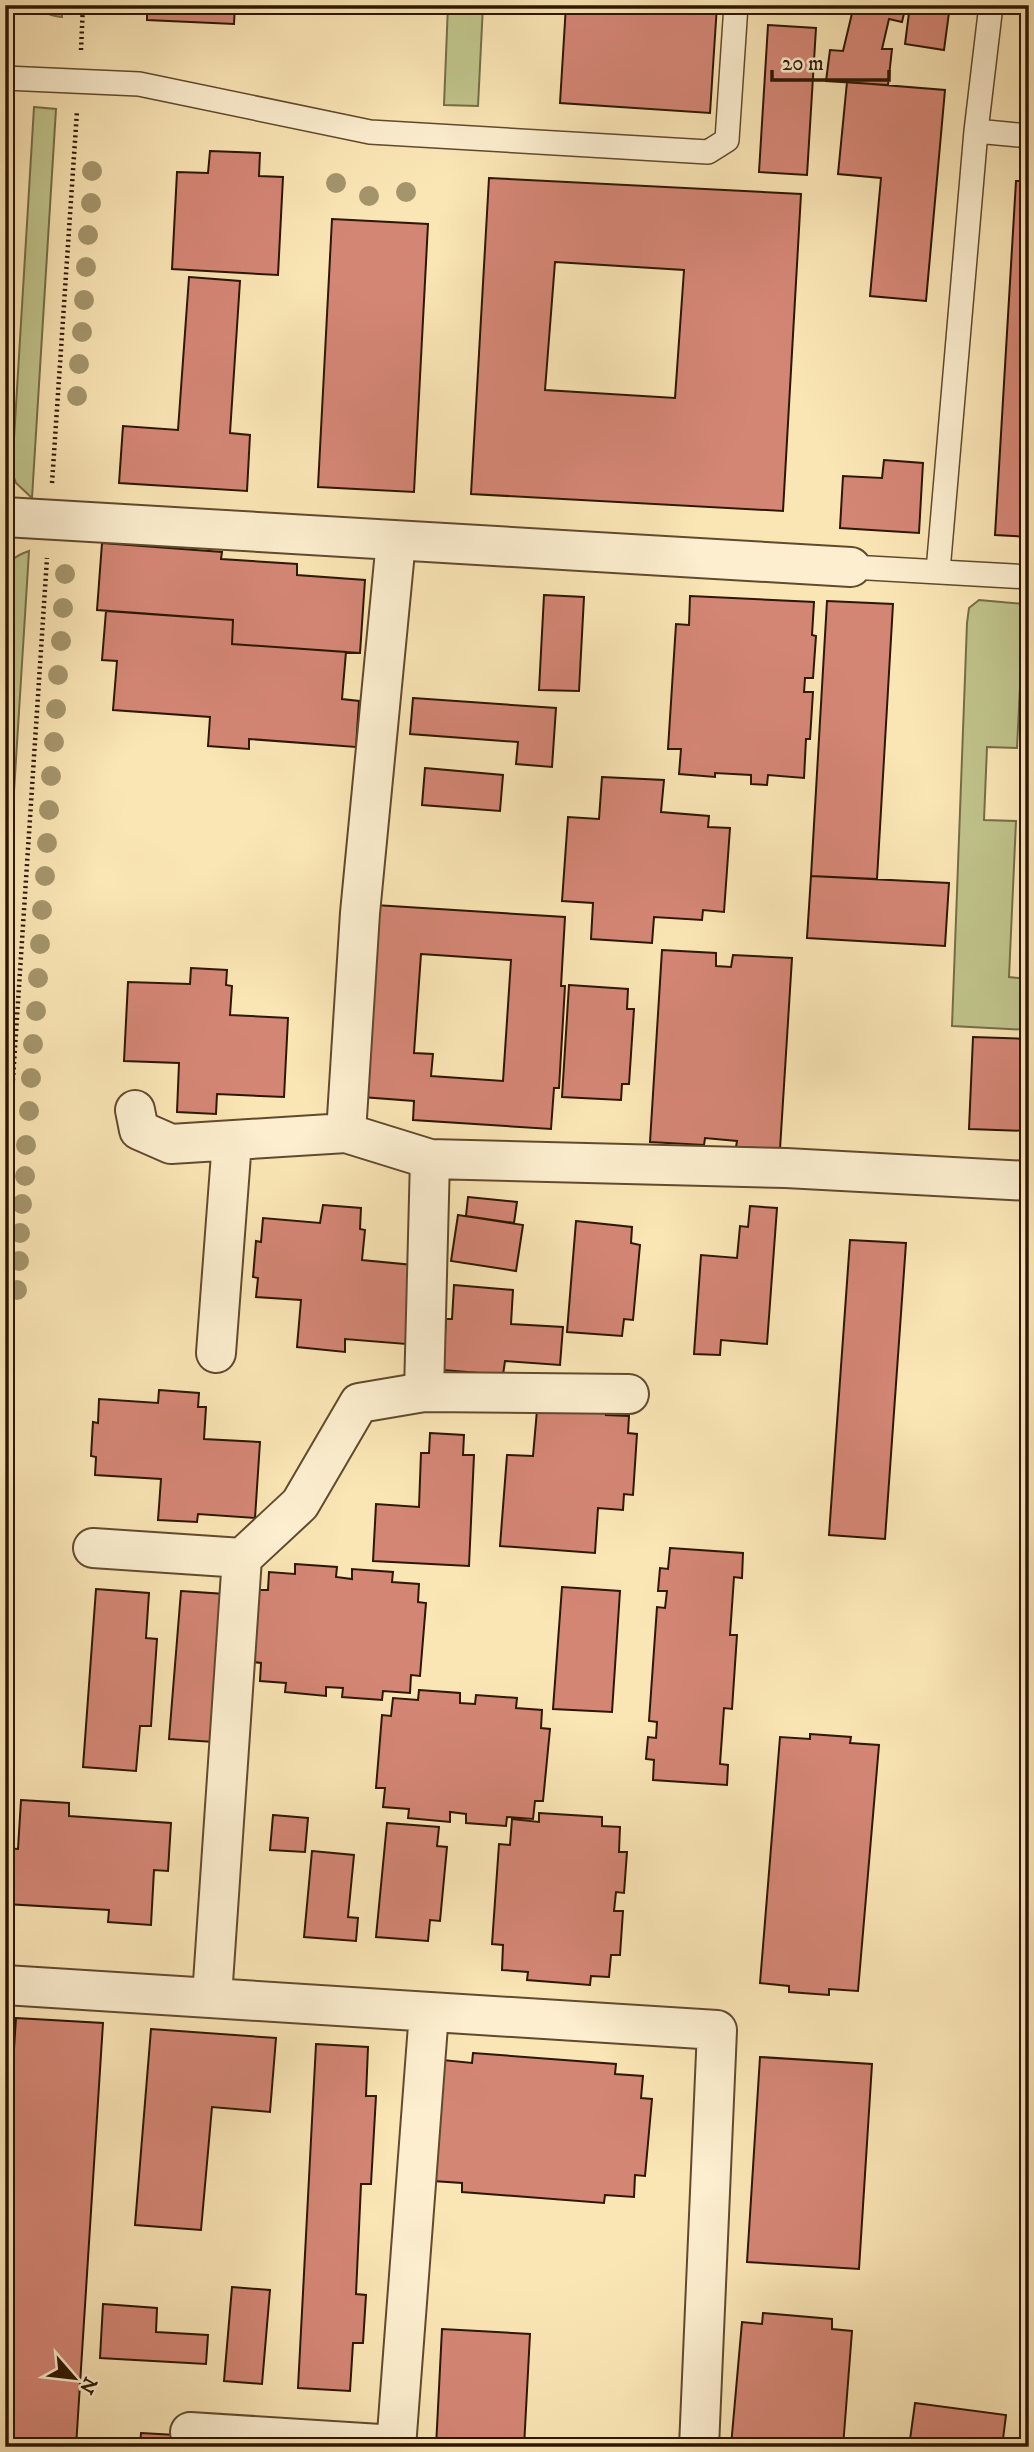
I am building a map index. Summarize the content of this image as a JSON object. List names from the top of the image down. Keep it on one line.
{"scale_bar":"20 m","north":"bottom right"}
